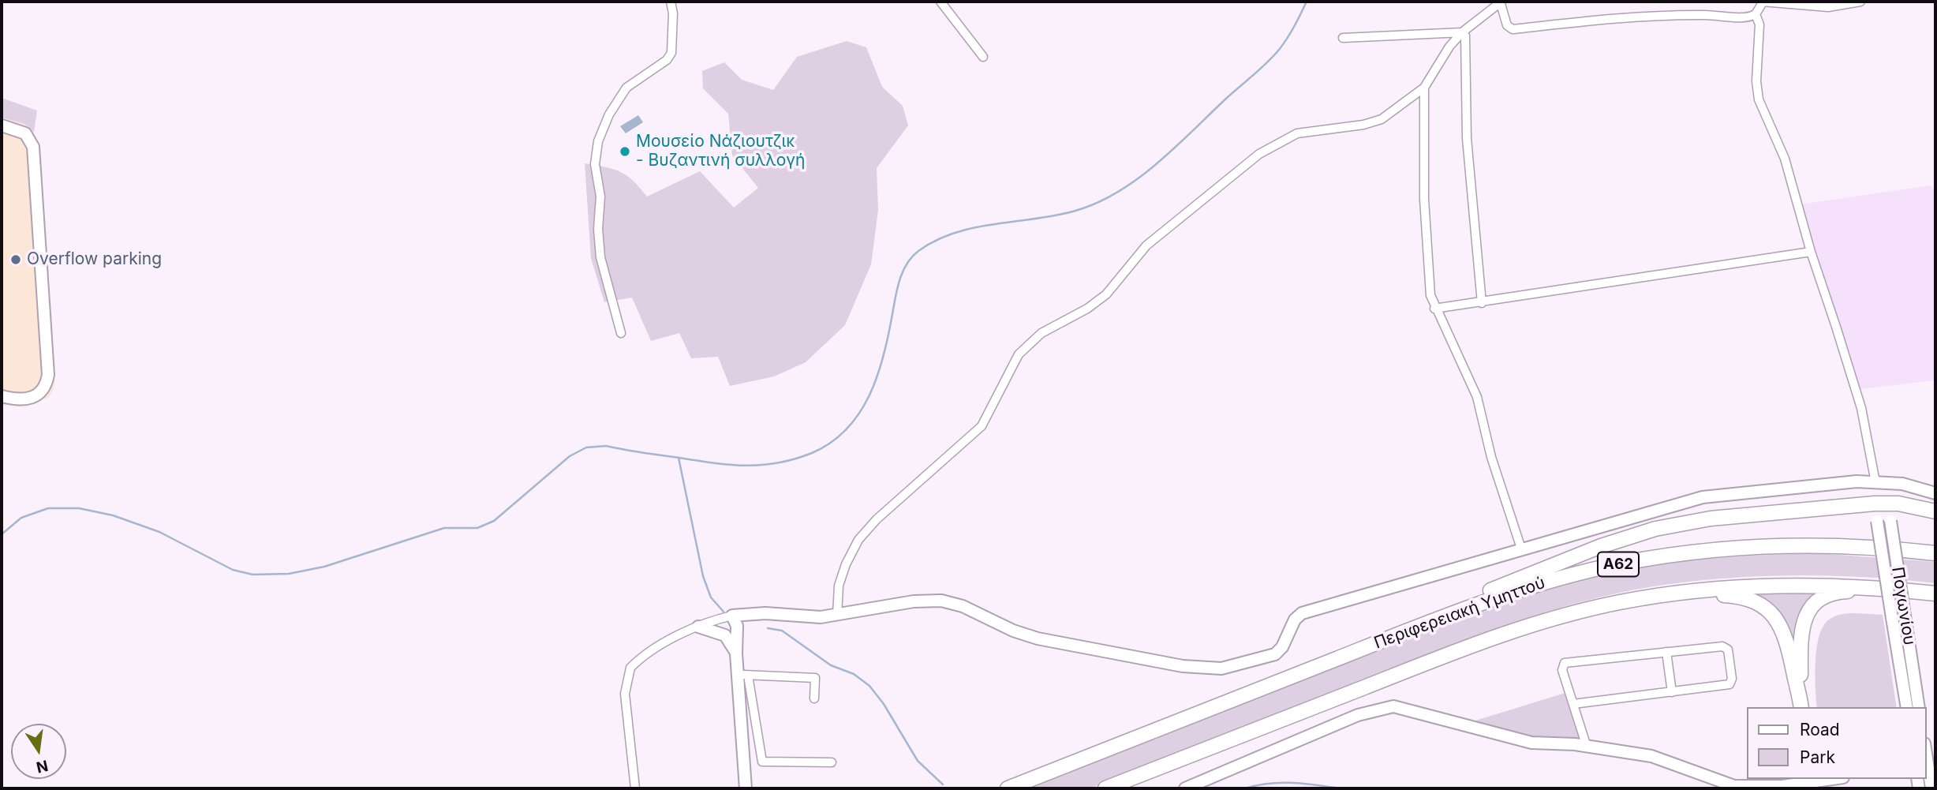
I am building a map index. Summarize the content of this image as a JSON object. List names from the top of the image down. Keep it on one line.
{"streets":{"highway":["Α62","Περιφερειακή Υμηττού"],"street":["Πογωνίου"]},"places":["Μουσείο Νάζιουτζικ - Βυζαντινή συλλογή","Overflow parking"],"legend":["Road","Park"],"north":"bottom"}
